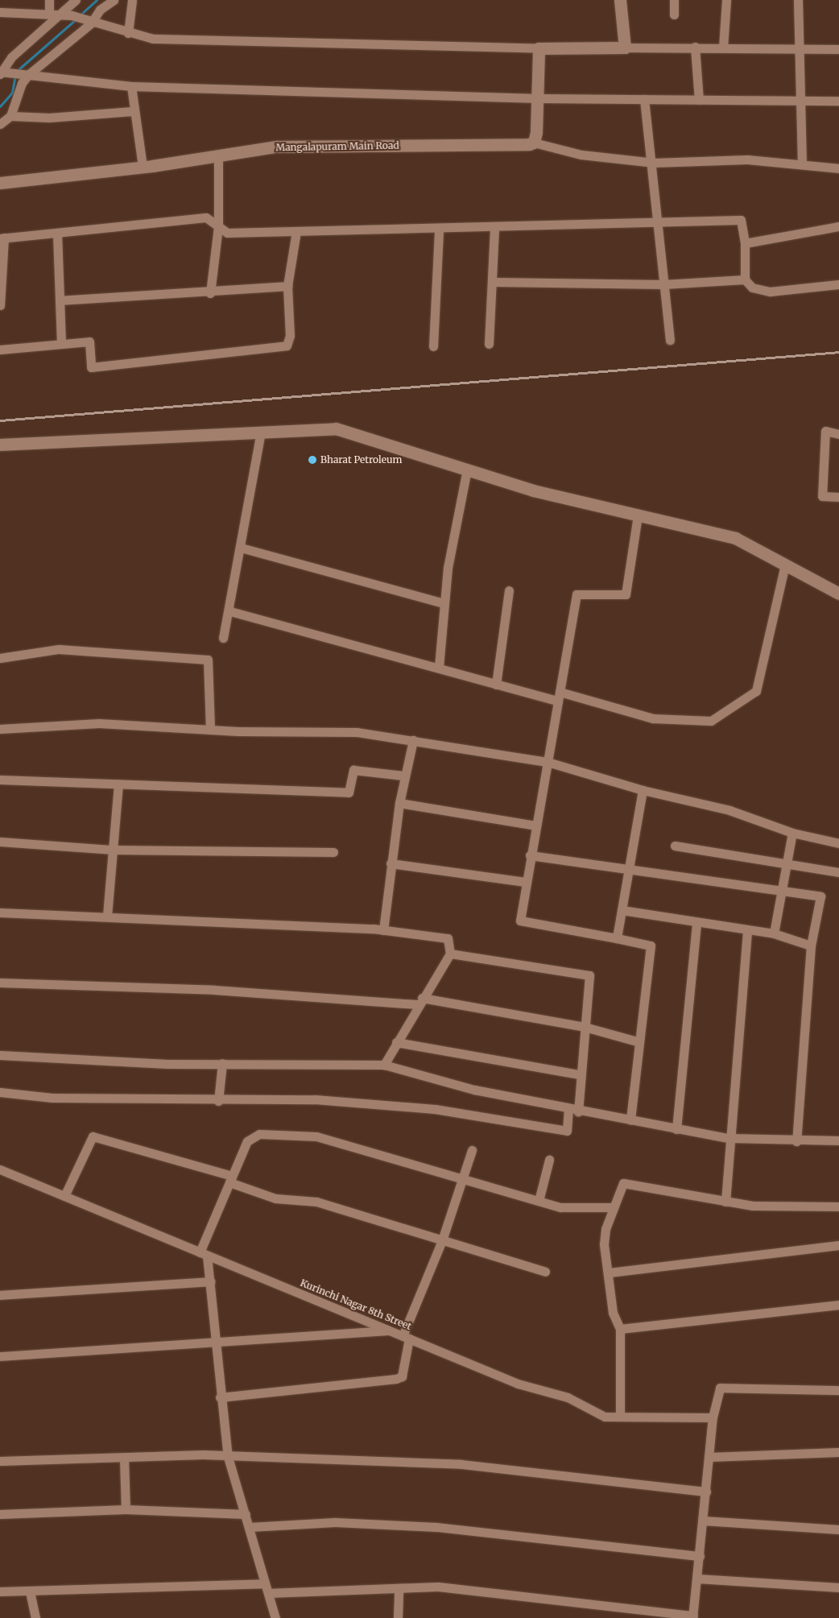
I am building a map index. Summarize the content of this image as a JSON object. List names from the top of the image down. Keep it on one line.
{"streets":{"street":["Mangalapuram Main Road","Kurinchi Nagar 8th Street"]},"places":["Bharat Petroleum"]}
